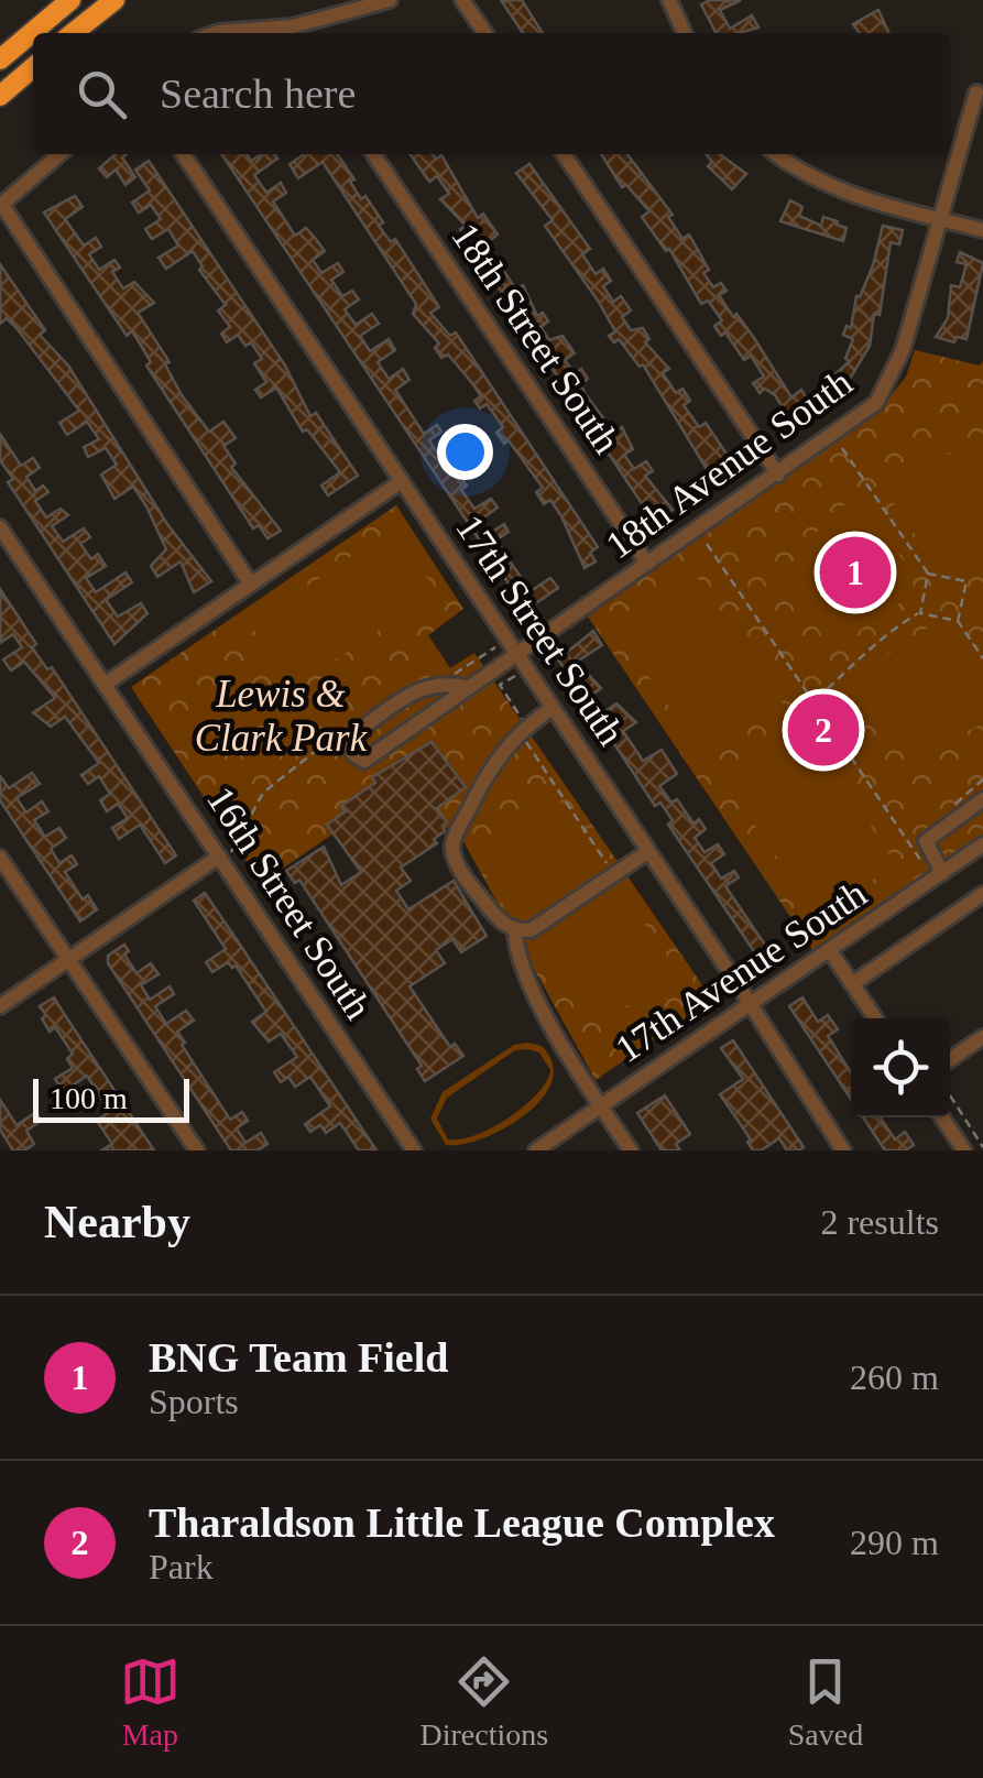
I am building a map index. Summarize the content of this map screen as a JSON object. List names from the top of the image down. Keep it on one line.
{"streets":{"street":["18th Street South","18th Avenue South","17th Street South","16th Street South","17th Avenue South"]},"crossings":[["18th Street South","18th Avenue South"],["18th Avenue South","17th Street South"],["17th Street South","17th Avenue South"]],"parks":["Lewis & Clark Park"],"scale_bar":"100 m","page":{"search":"Search here","pins":["1","2"],"scale":"100 m","heading":["Nearby","2 results"],"list":[{"mark":"1","name":"BNG Team Field","note":"Sports","value":"260 m"},{"mark":"2","name":"Tharaldson Little League Complex","note":"Park","value":"290 m"}],"nav":["Map","Directions","Saved"]}}
